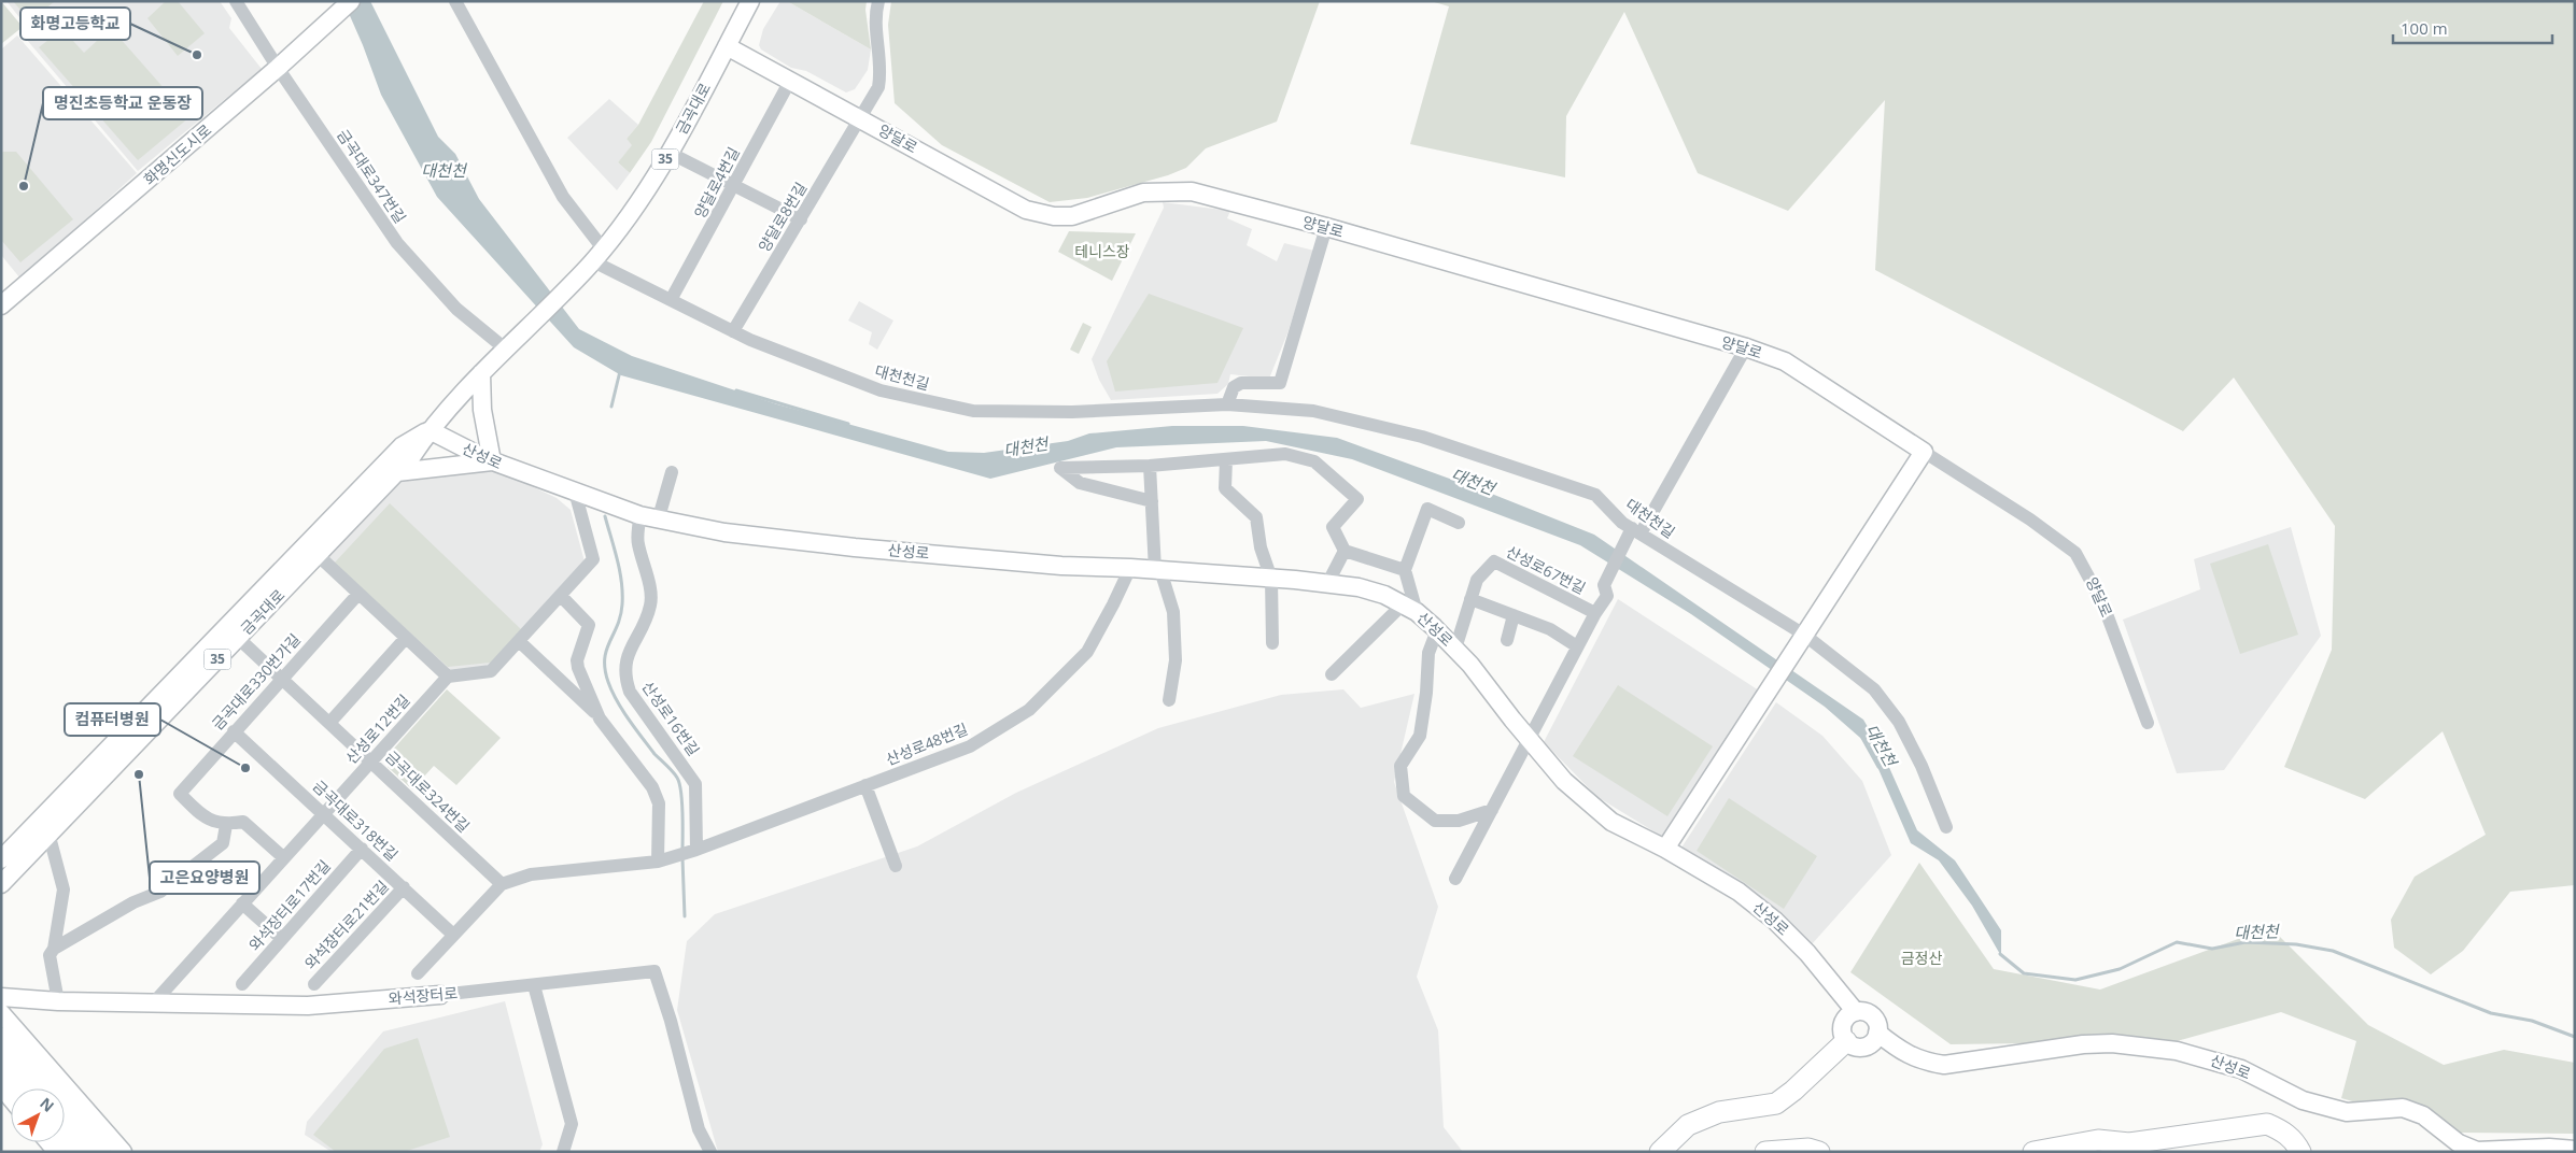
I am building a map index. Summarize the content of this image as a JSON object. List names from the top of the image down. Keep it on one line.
{"streets":{"main road":["금곡대로","양달로","화명신도시로","35","산성로","와석장터로"],"street":["금곡대로347번길","양달로4번길","양달로8번길","대천천길","산성로67번길","금곡대로330번가길","산성로16번길","산성로12번길","산성로48번길","금곡대로324번길","금곡대로318번길","와석장터로17번길","와석장터로21번길"]},"crossings":[["금곡대로","양달로"],["금곡대로","금곡대로347번길"],["금곡대로","대천천길"],["금곡대로","산성로"],["금곡대로","금곡대로324번길"],["양달로","양달로4번길"],["양달로","양달로8번길"],["화명신도시로","금곡대로347번길"],["양달로4번길","대천천길"],["양달로8번길","대천천길"],["산성로","산성로67번길"],["산성로","산성로16번길"],["산성로","산성로48번길"],["금곡대로330번가길","산성로12번길"],["금곡대로330번가길","금곡대로324번길"],["금곡대로330번가길","금곡대로318번길"],["산성로16번길","산성로48번길"],["산성로12번길","금곡대로324번길"],["산성로12번길","금곡대로318번길"],["산성로12번길","와석장터로"],["산성로48번길","금곡대로324번길"],["금곡대로318번길","와석장터로17번길"],["금곡대로318번길","와석장터로21번길"]],"water":["대천천"],"parks":["테니스장","금정산"],"places":["화명고등학교","명진초등학교 운동장","컴퓨터병원","고은요양병원"],"scale_bar":"100 m","north":"top right"}
